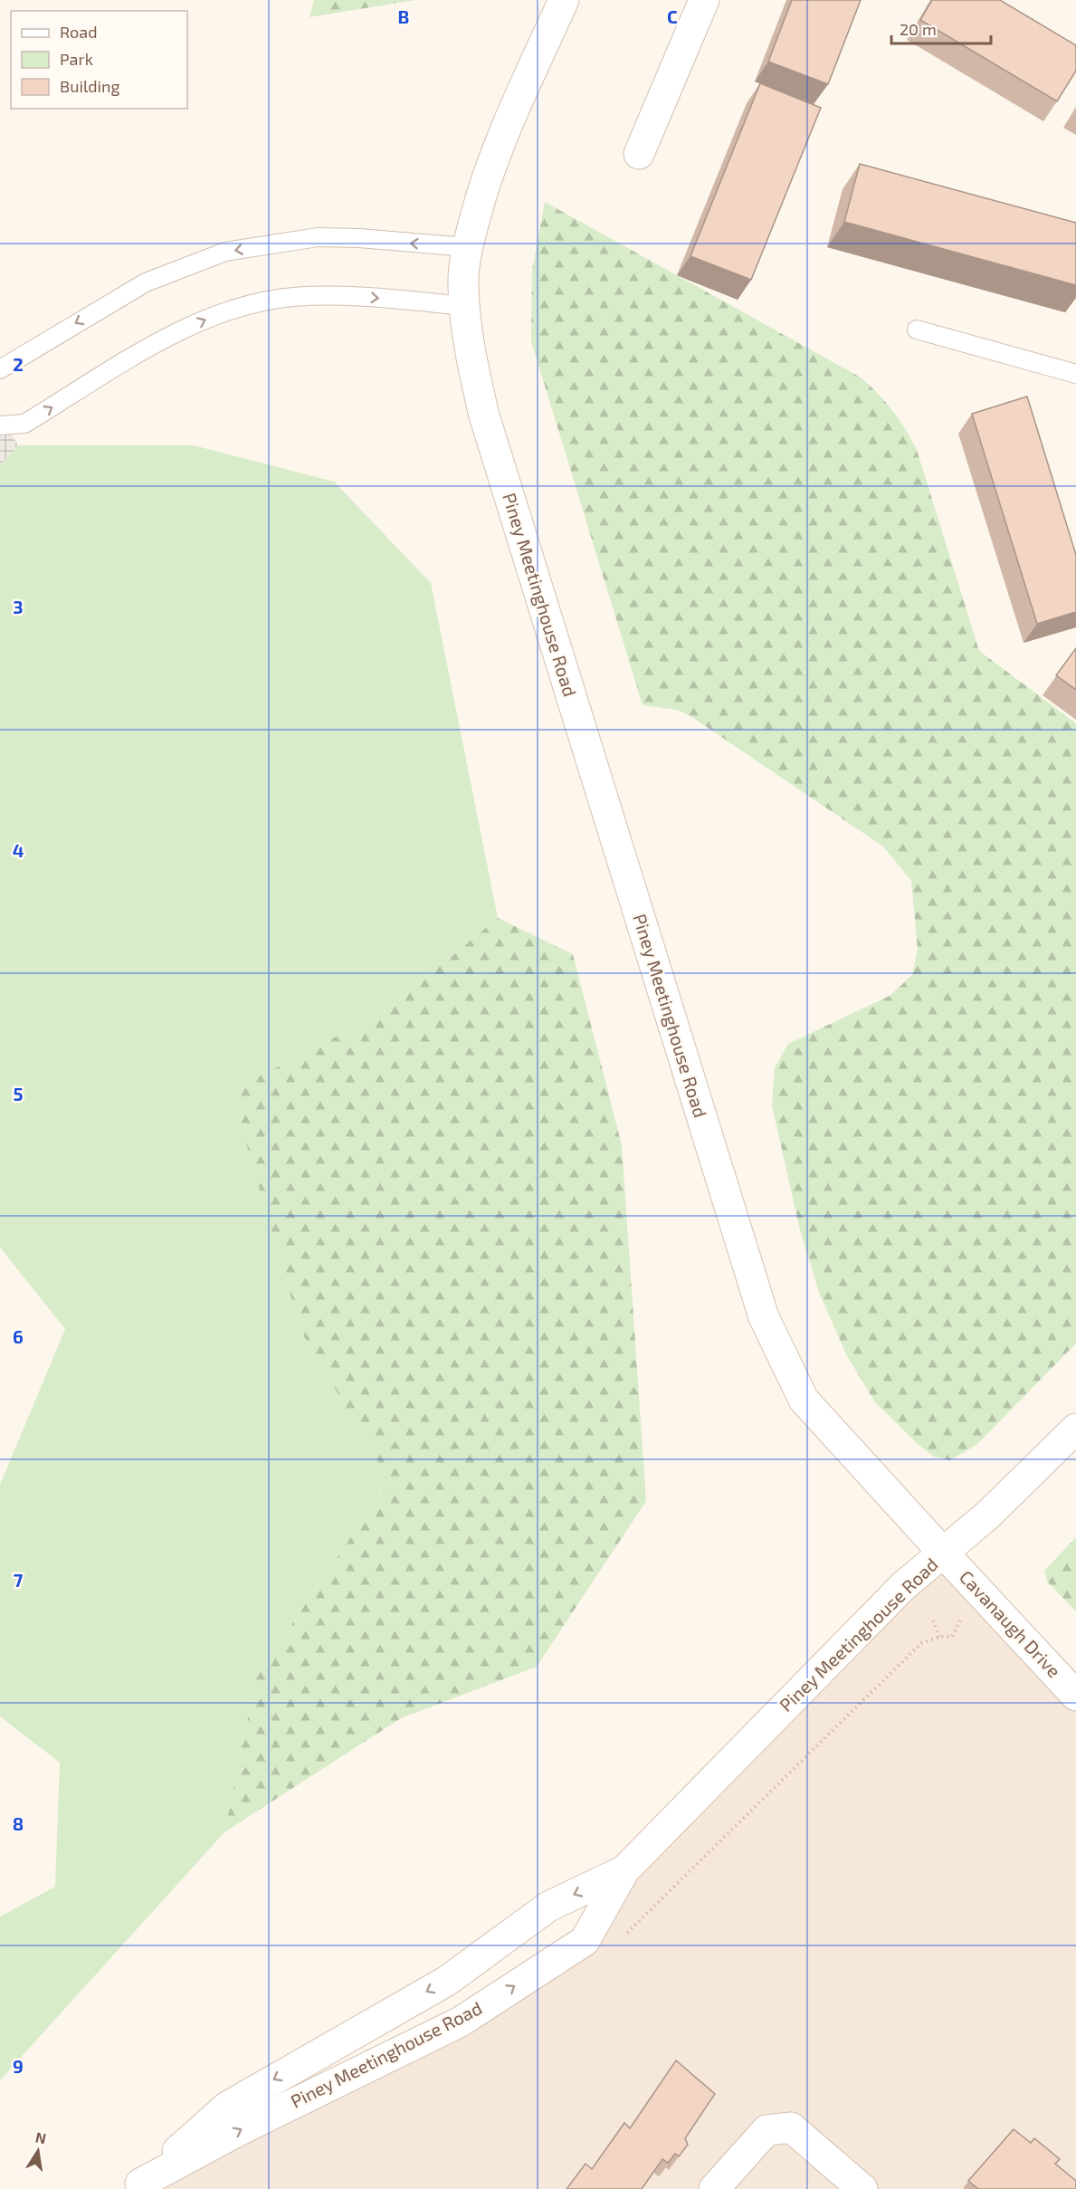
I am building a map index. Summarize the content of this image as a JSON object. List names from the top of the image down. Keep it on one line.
{"streets":{"main road":["Piney Meetinghouse Road","Cavanaugh Drive"]},"crossings":[["Piney Meetinghouse Road","Cavanaugh Drive"]],"legend":["Road","Park","Building"],"scale_bar":"20 m","north":"top","grid":{"columns":["B","C"],"rows":["2","3","4","5","6","7","8","9"]}}
